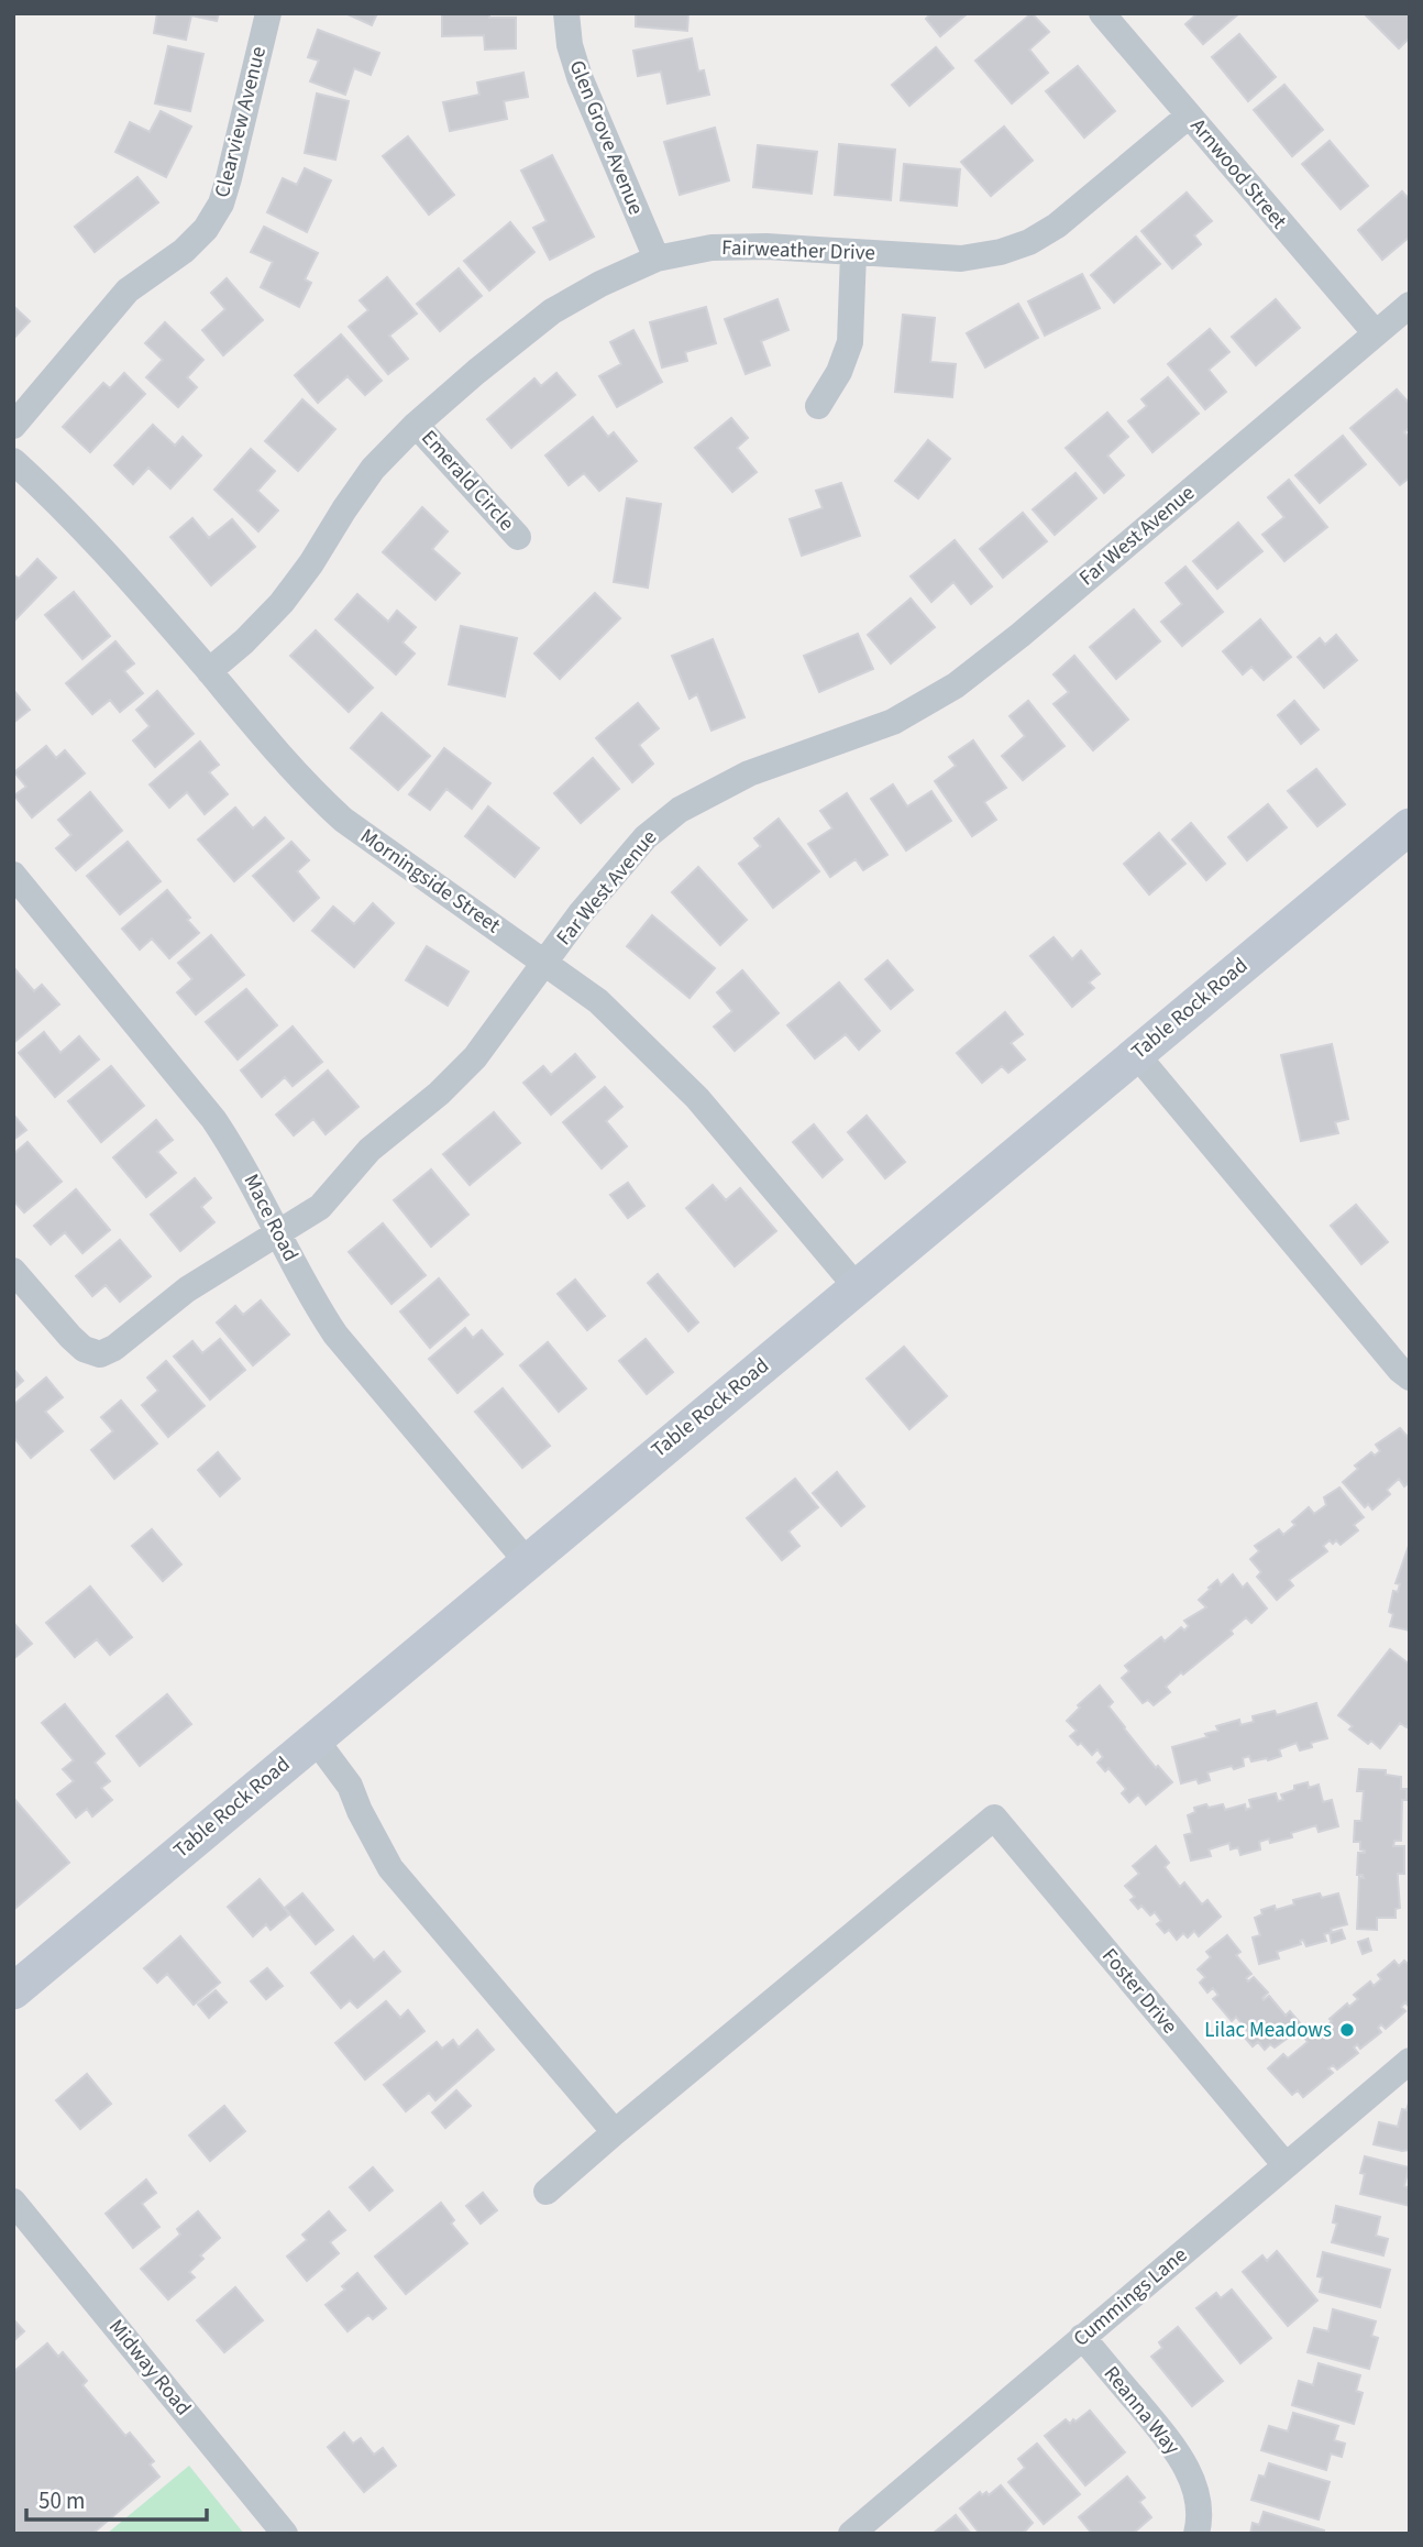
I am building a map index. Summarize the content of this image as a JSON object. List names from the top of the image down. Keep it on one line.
{"streets":{"main road":["Table Rock Road"],"street":["Clearview Avenue","Glen Grove Avenue","Arnwood Street","Fairweather Drive","Emerald Circle","Far West Avenue","Morningside Street","Mace Road","Foster Drive","Cummings Lane","Midway Road","Reanna Way"]},"crossings":[["Glen Grove Avenue","Fairweather Drive"],["Arnwood Street","Fairweather Drive"],["Arnwood Street","Far West Avenue"],["Fairweather Drive","Emerald Circle"],["Fairweather Drive","Morningside Street"],["Far West Avenue","Morningside Street"],["Far West Avenue","Mace Road"],["Morningside Street","Table Rock Road"],["Table Rock Road","Mace Road"],["Foster Drive","Cummings Lane"],["Cummings Lane","Reanna Way"]],"places":["Lilac Meadows"],"scale_bar":"50 m"}
